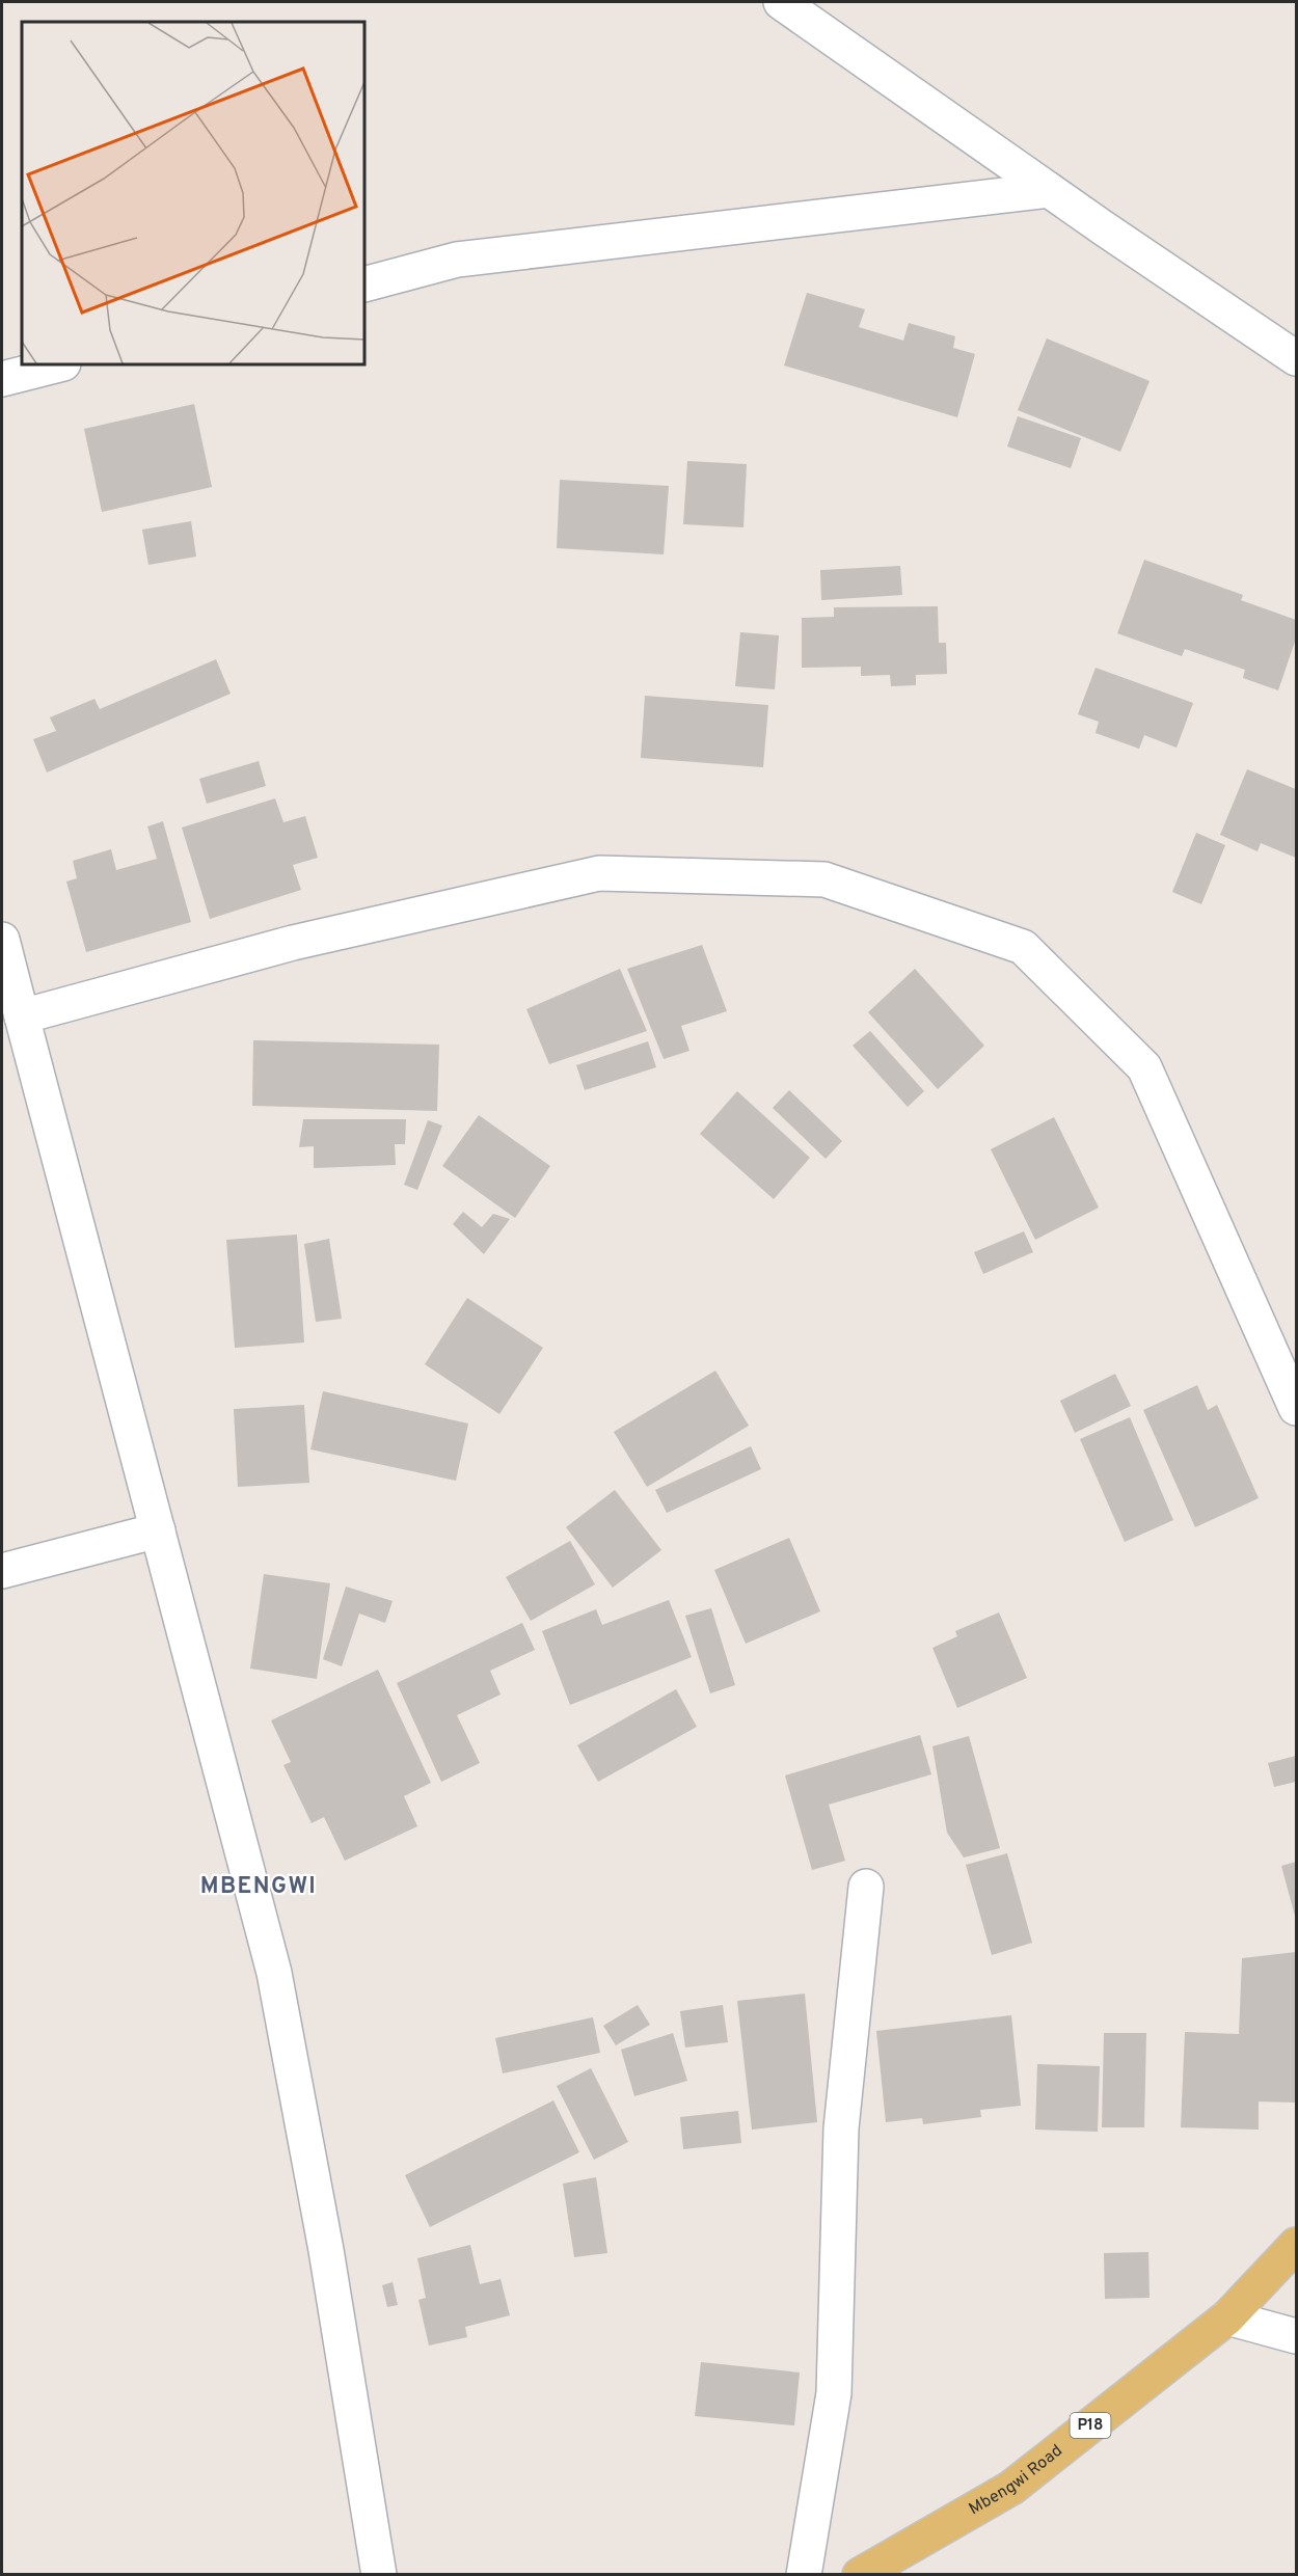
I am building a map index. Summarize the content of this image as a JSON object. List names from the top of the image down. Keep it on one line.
{"streets":{"main road":["P18","Mbengwi Road"]},"districts":["MBENGWI"]}
